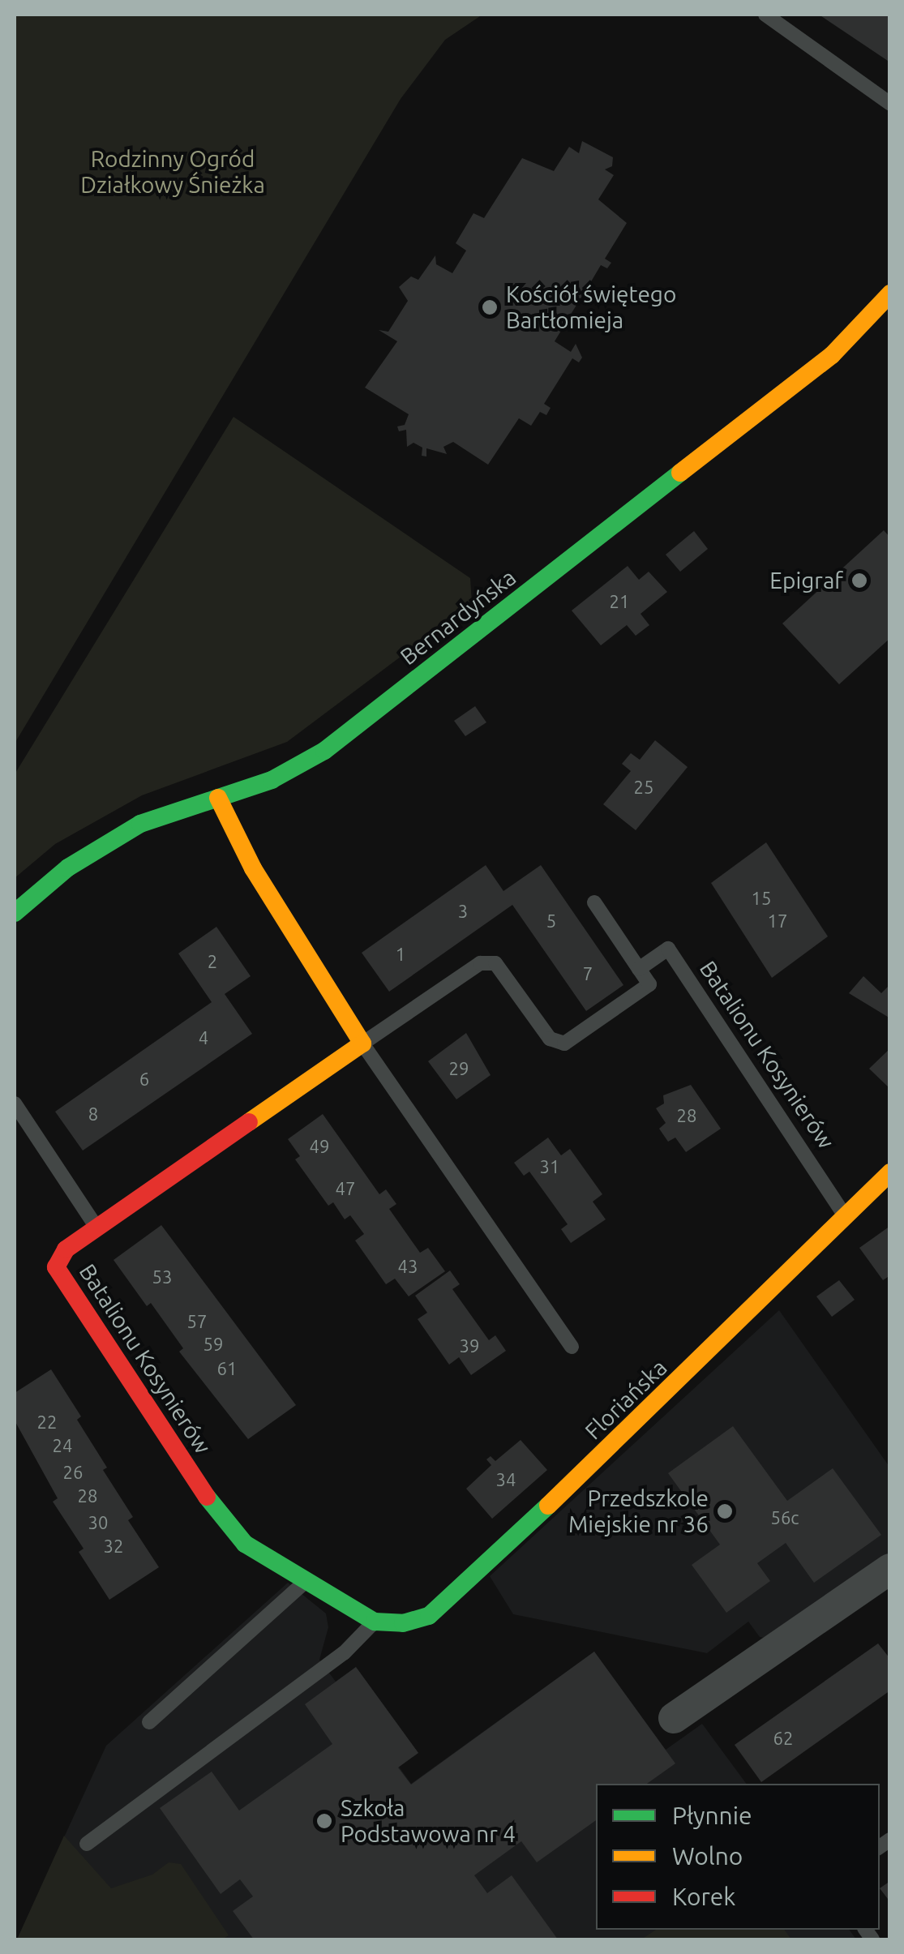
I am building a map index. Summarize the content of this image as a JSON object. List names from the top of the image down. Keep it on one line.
{"streets":{"street":["Bernardyńska","Batalionu Kosynierów","Floriańska"]},"crossings":[["Batalionu Kosynierów","Floriańska"]],"parks":["Rodzinny Ogród Działkowy Śnieżka"],"places":["Kościół świętego Bartłomieja","Epigraf","Przedszkole Miejskie nr 36","Szkoła Podstawowa nr 4"],"house_numbers":["21","25","15","3","5","17","1","2","7","4","29","6","8","28","49","31","47","43","53","57","59","39","61","22","24","26","34","28","56c","30","32","62"],"legend":["Płynnie","Wolno","Korek"]}
